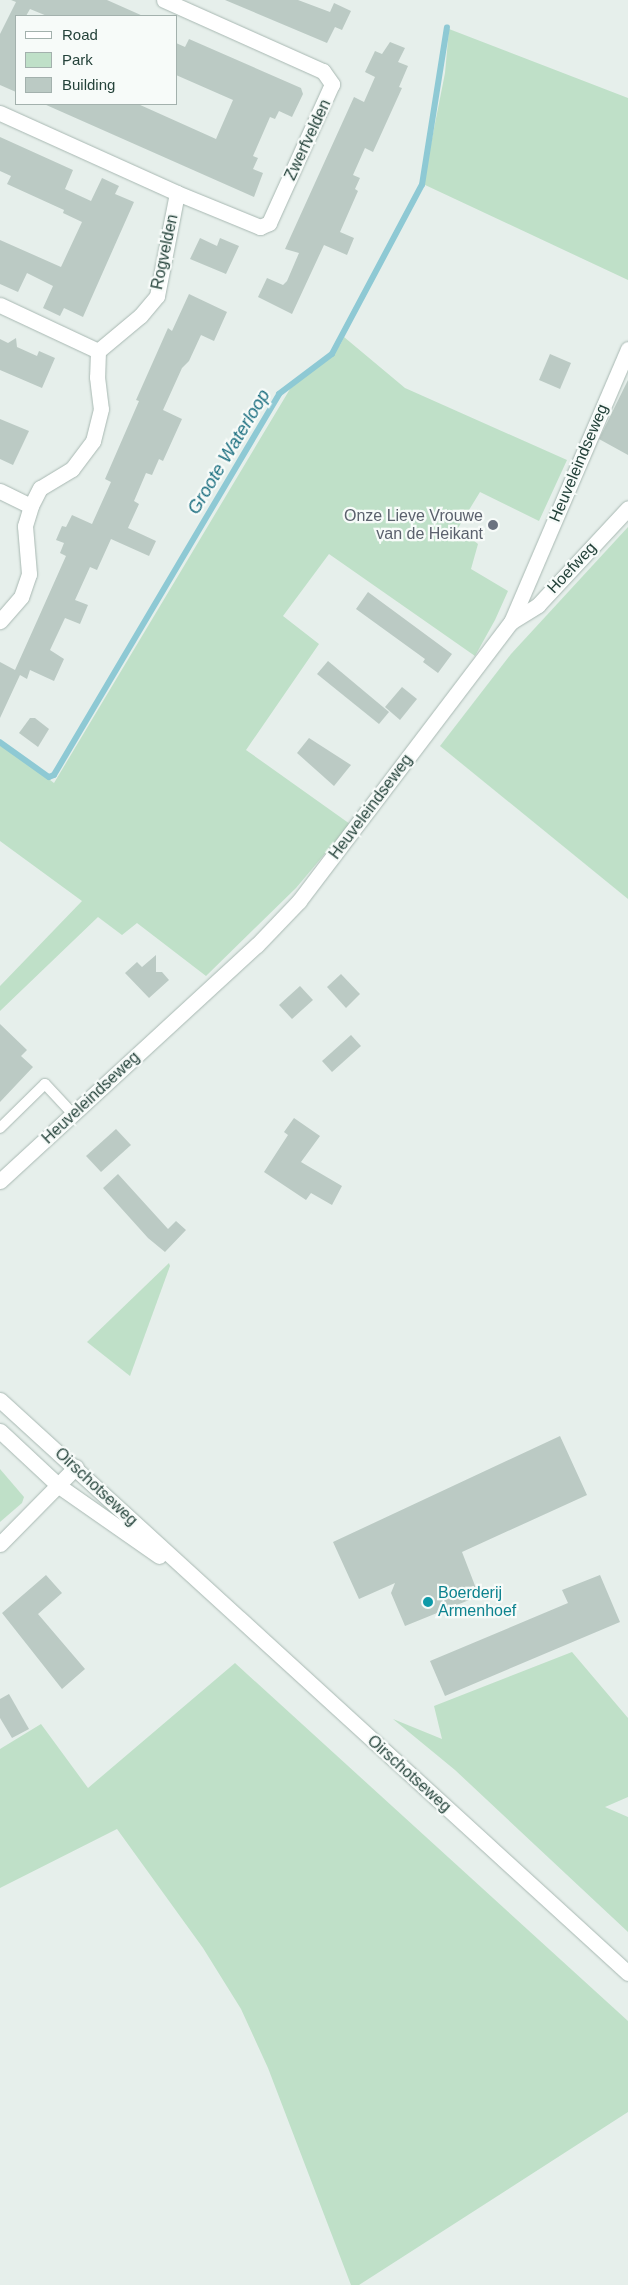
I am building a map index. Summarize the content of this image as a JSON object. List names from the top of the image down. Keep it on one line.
{"streets":{"street":["Zwerfvelden","Rogvelden","Heuveleindseweg","Hoefweg","Oirschotseweg"]},"crossings":[["Zwerfvelden","Rogvelden"],["Heuveleindseweg","Hoefweg"]],"water":["Groote Waterloop"],"places":["Onze Lieve Vrouwe van de Heikant","Boerderij Armenhoef"],"legend":["Road","Park","Building"]}
